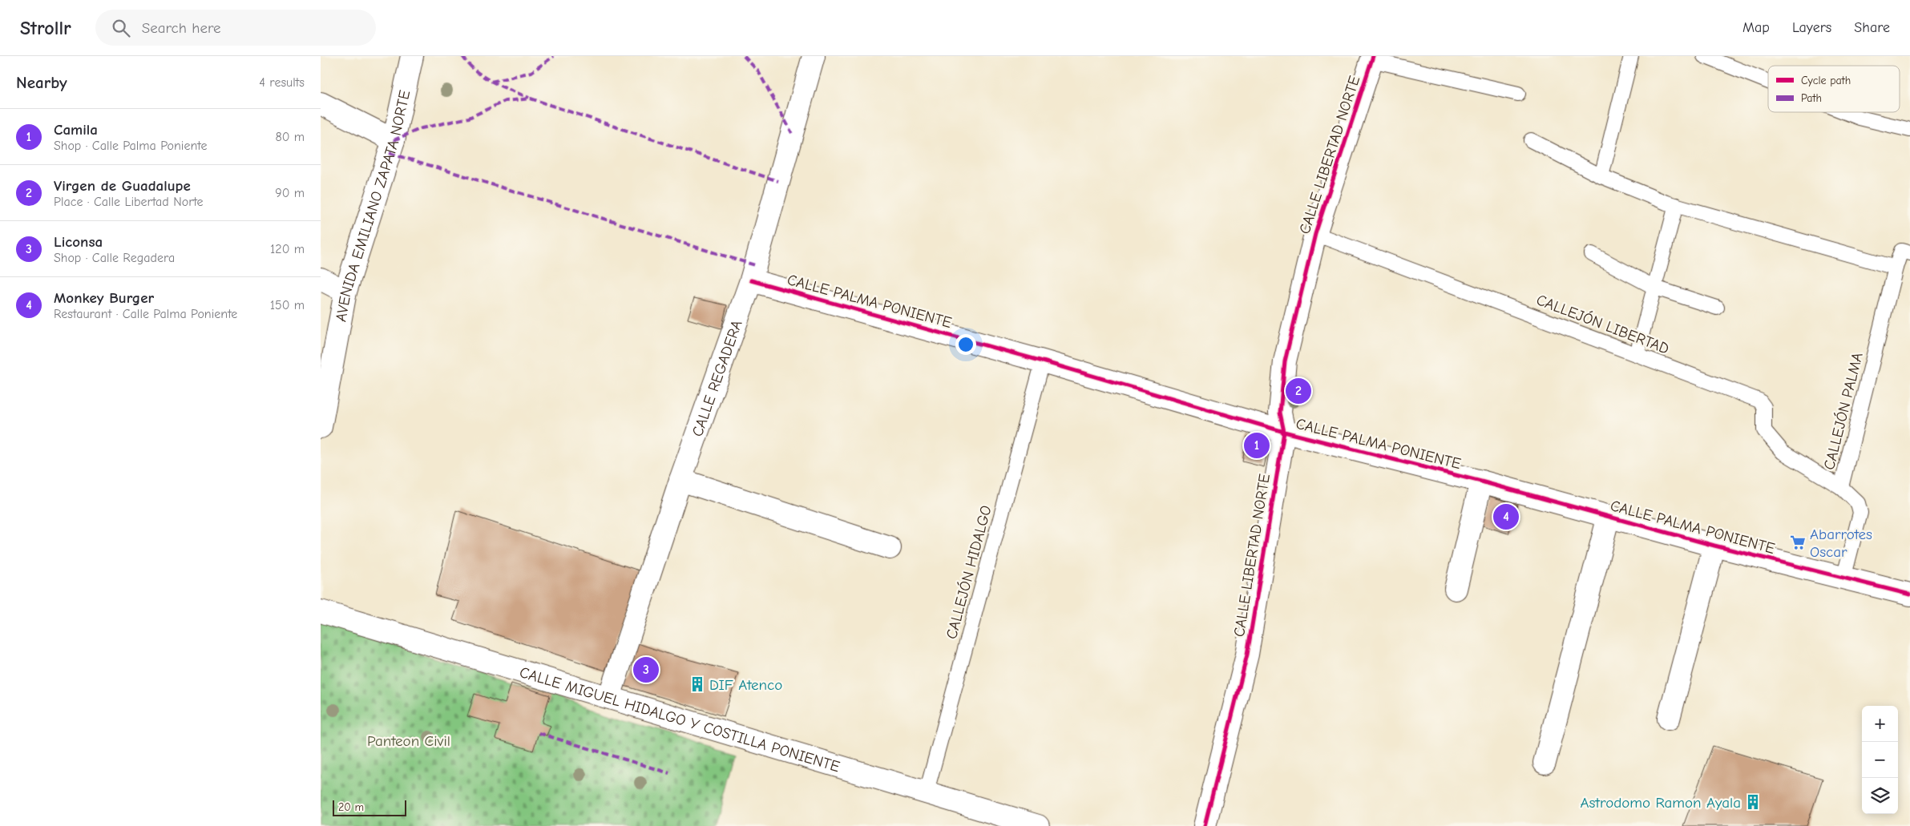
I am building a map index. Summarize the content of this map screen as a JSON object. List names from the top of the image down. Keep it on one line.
{"streets":{"street":["CALLE LIBERTAD NORTE","AVENIDA EMILIANO ZAPATA NORTE","CALLE PALMA PONIENTE","CALLE REGADERA","CALLE MIGUEL HIDALGO Y COSTILLA PONIENTE"],"lane":["CALLEJÓN LIBERTAD","CALLEJÓN PALMA","CALLEJÓN HIDALGO"]},"crossings":[["CALLE LIBERTAD NORTE","CALLE PALMA PONIENTE"],["CALLE LIBERTAD NORTE","CALLEJÓN LIBERTAD"],["CALLE PALMA PONIENTE","CALLE REGADERA"],["CALLE PALMA PONIENTE","CALLEJÓN PALMA"],["CALLE PALMA PONIENTE","CALLEJÓN HIDALGO"],["CALLEJÓN LIBERTAD","CALLEJÓN PALMA"],["CALLE REGADERA","CALLE MIGUEL HIDALGO Y COSTILLA PONIENTE"],["CALLEJÓN HIDALGO","CALLE MIGUEL HIDALGO Y COSTILLA PONIENTE"]],"parks":["Panteon Civil"],"places":{"supermarket":["Abarrotes Oscar"],"building":["DIF Atenco","Astrodomo Ramon Ayala"]},"legend":["Cycle path","Path"],"scale_bar":"20 m","page":{"header":"Strollr","search":"Search here","nav":["Map","Layers","Share"],"heading":["Nearby","4 results"],"list":[{"mark":"1","name":"Camila","note":"Shop · Calle Palma Poniente","value":"80 m"},{"mark":"2","name":"Virgen de Guadalupe","note":"Place · Calle Libertad Norte","value":"90 m"},{"mark":"3","name":"Liconsa","note":"Shop · Calle Regadera","value":"120 m"},{"mark":"4","name":"Monkey Burger","note":"Restaurant · Calle Palma Poniente","value":"150 m"}],"pins":["2","1","4","3"],"map_buttons":["+","−"],"scale":"20 m"}}
